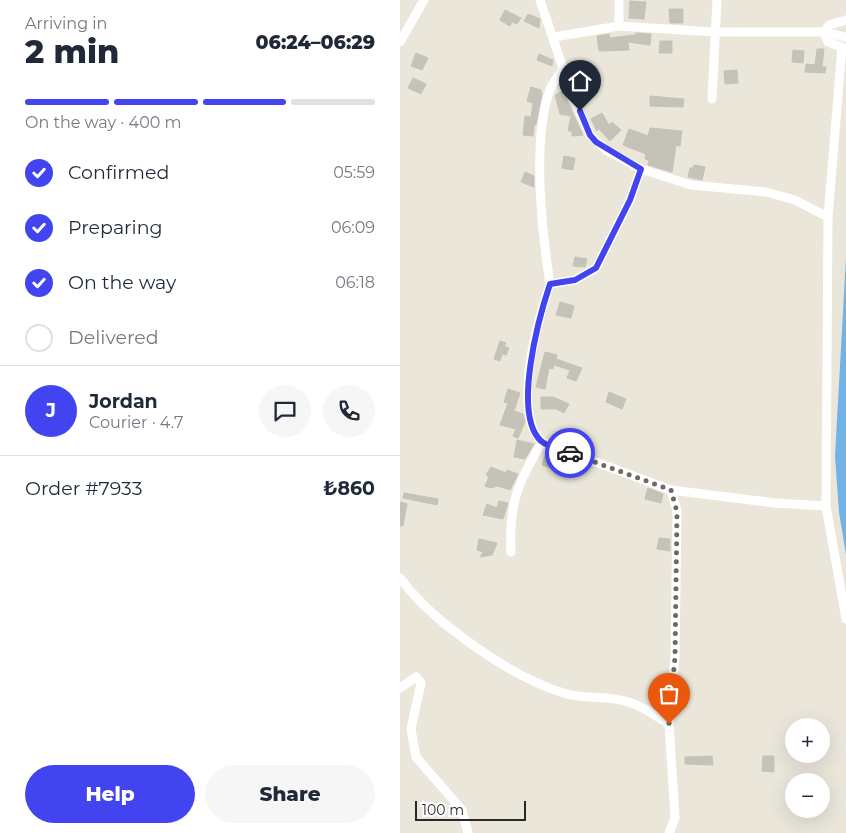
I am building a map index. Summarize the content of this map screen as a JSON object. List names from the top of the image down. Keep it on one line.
{"scale_bar":"100 m","page":{"heading":["2 min","Arriving in","06:24–06:29"],"panel":["Jordan","Courier · 4.7","Order #7933","₺860"],"bar":"On the way · 400 m","list":[["Confirmed","05:59"],["Preparing","06:09"],["On the way","06:18"],"Delivered"],"round":"J","map_buttons":["+","−"],"buttons":["Help","Share"],"scale":"100 m"}}
